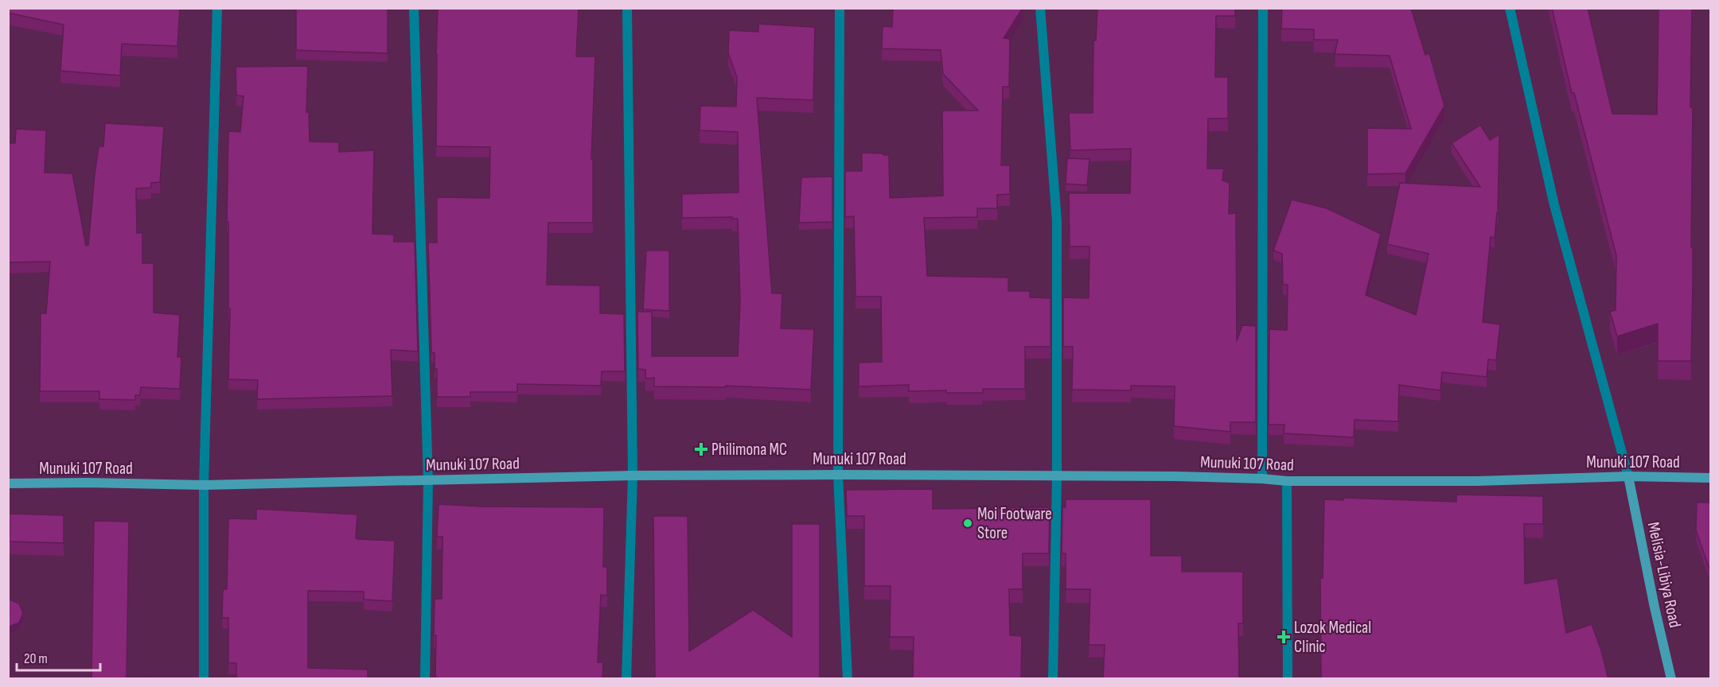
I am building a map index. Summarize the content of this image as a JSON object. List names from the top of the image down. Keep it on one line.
{"streets":{"main road":["Munuki 107 Road","Melisia-Libiya Road"]},"crossings":[["Munuki 107 Road","Melisia-Libiya Road"]],"places":{"health":["Philimona MC","Lozok Medical Clinic"],"other":["Moi Footware Store"]},"scale_bar":"20 m"}
